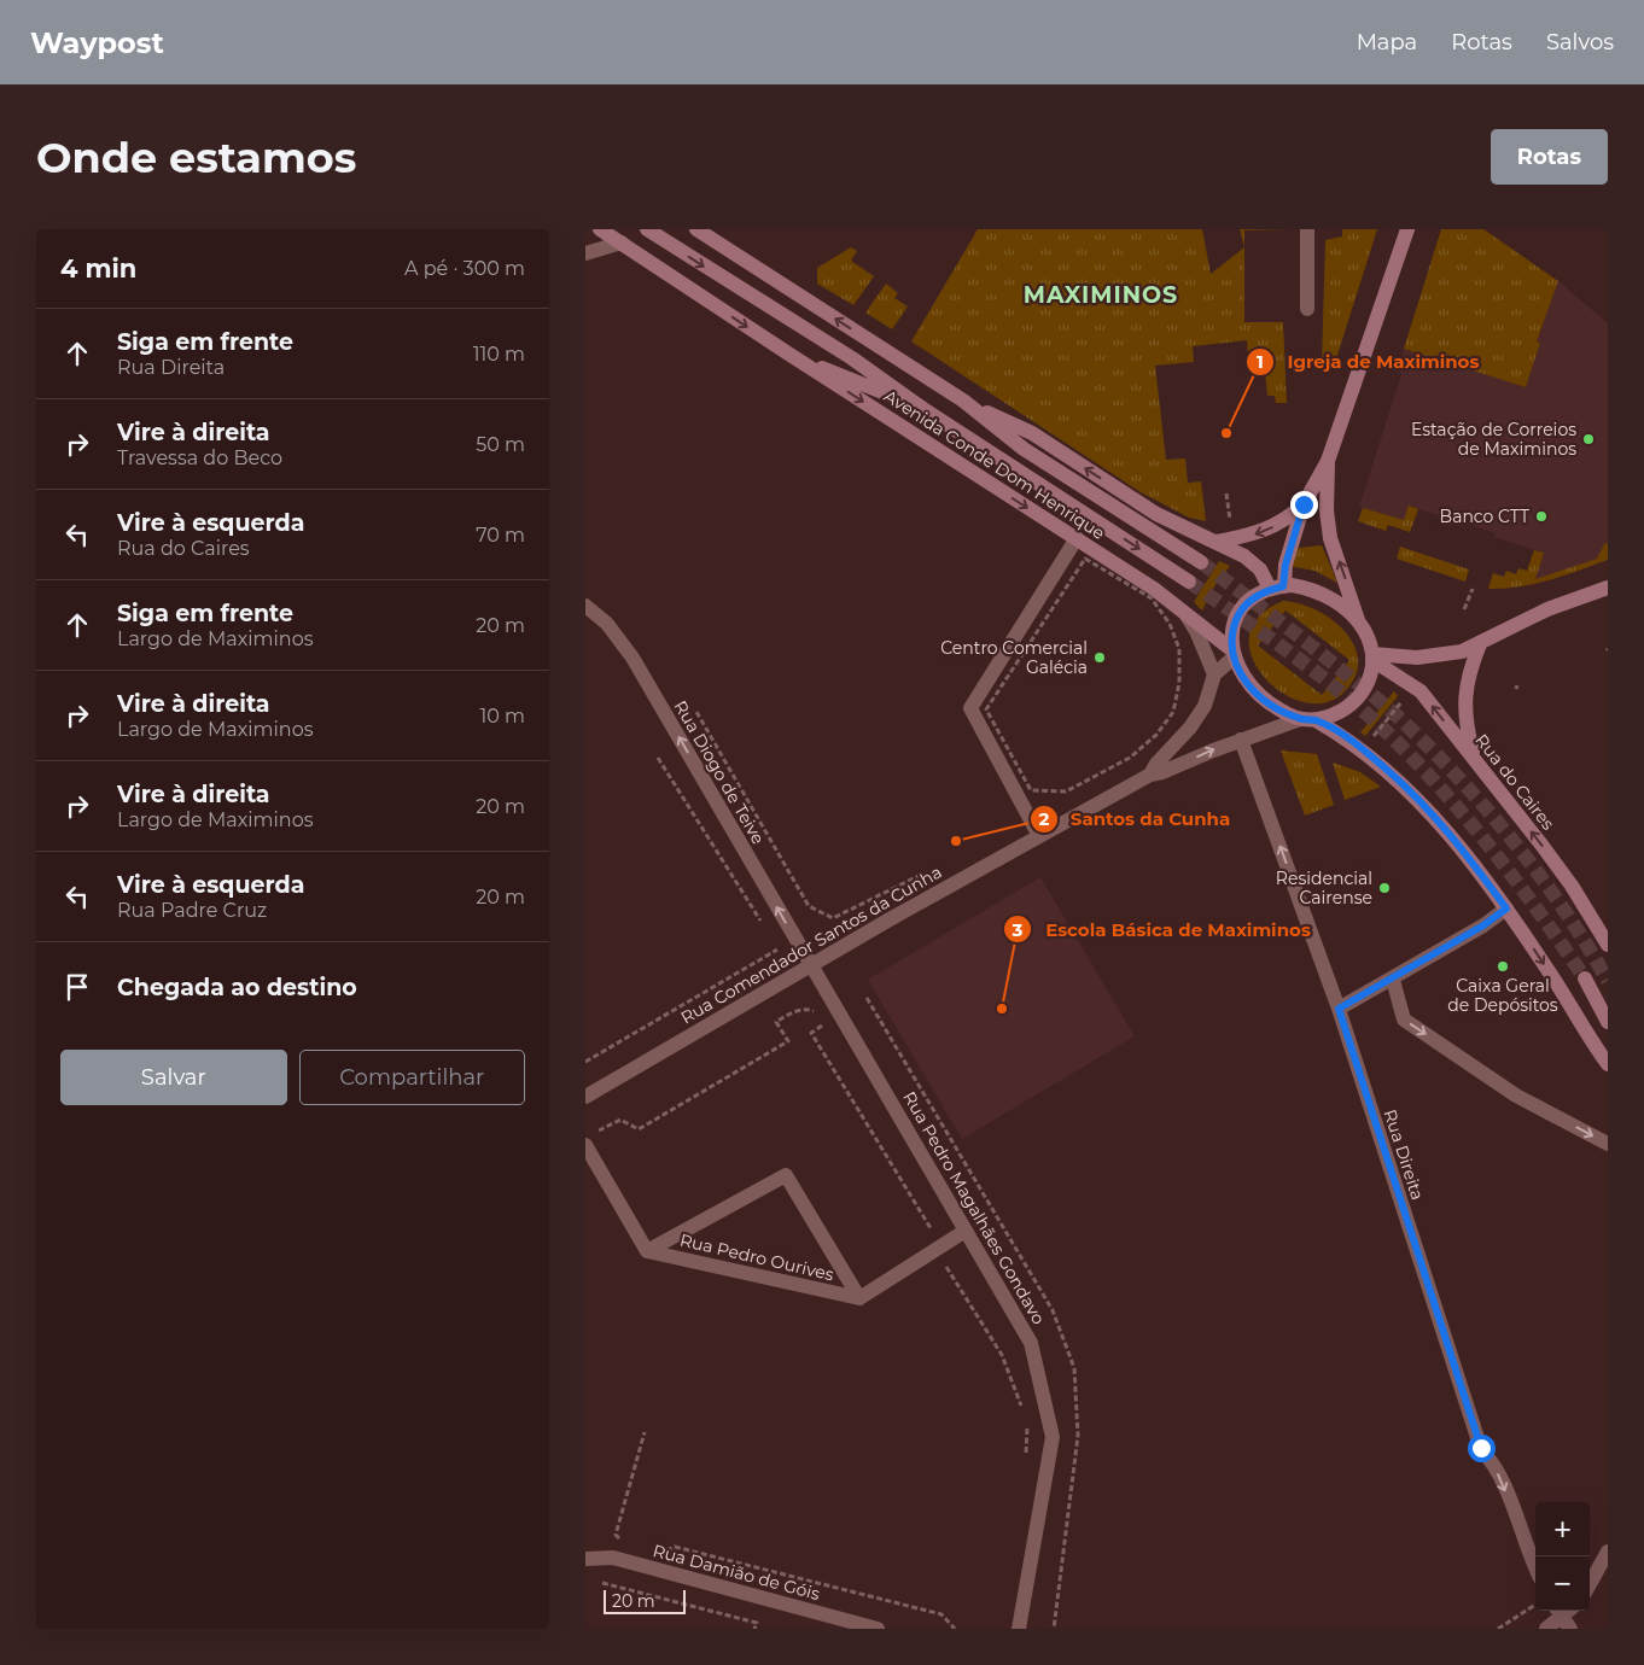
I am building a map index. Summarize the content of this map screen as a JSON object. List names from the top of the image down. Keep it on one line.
{"streets":{"main road":["Avenida Conde Dom Henrique","Rua do Caires"],"street":["Rua Diogo de Teive","Rua Comendador Santos da Cunha","Rua Direita","Rua Pedro Magalhães Gondavo","Rua Pedro Ourives","Rua Damião de Góis"]},"crossings":[["Avenida Conde Dom Henrique","Rua do Caires"],["Avenida Conde Dom Henrique","Rua Comendador Santos da Cunha"],["Rua Diogo de Teive","Rua Comendador Santos da Cunha"],["Rua Diogo de Teive","Rua Pedro Magalhães Gondavo"],["Rua do Caires","Rua Comendador Santos da Cunha"],["Rua Comendador Santos da Cunha","Rua Direita"],["Rua Comendador Santos da Cunha","Rua Pedro Magalhães Gondavo"]],"one_way":["Rua Diogo de Teive"],"districts":["MAXIMINOS"],"places":["Igreja de Maximinos","Estação de Correios de Maximinos","Banco CTT","Centro Comercial Galécia","Santos da Cunha","Residencial Cairense","Caixa Geral de Depósitos","Escola Básica de Maximinos"],"scale_bar":"20 m","page":{"header":"Waypost","nav":["Mapa","Rotas","Salvos"],"buttons":["Rotas",["Salvar","Compartilhar"]],"title":"Onde estamos","heading":["4 min","A pé · 300 m"],"list":[["Siga em frente","Rua Direita","110 m"],["Vire à direita","Travessa do Beco","50 m"],["Vire à esquerda","Rua do Caires","70 m"],["Siga em frente","Largo de Maximinos","20 m"],["Vire à direita","Largo de Maximinos","10 m"],["Vire à direita","Largo de Maximinos","20 m"],["Vire à esquerda","Rua Padre Cruz","20 m"],"Chegada ao destino"],"map_buttons":["+","−"],"scale":"20 m"}}
